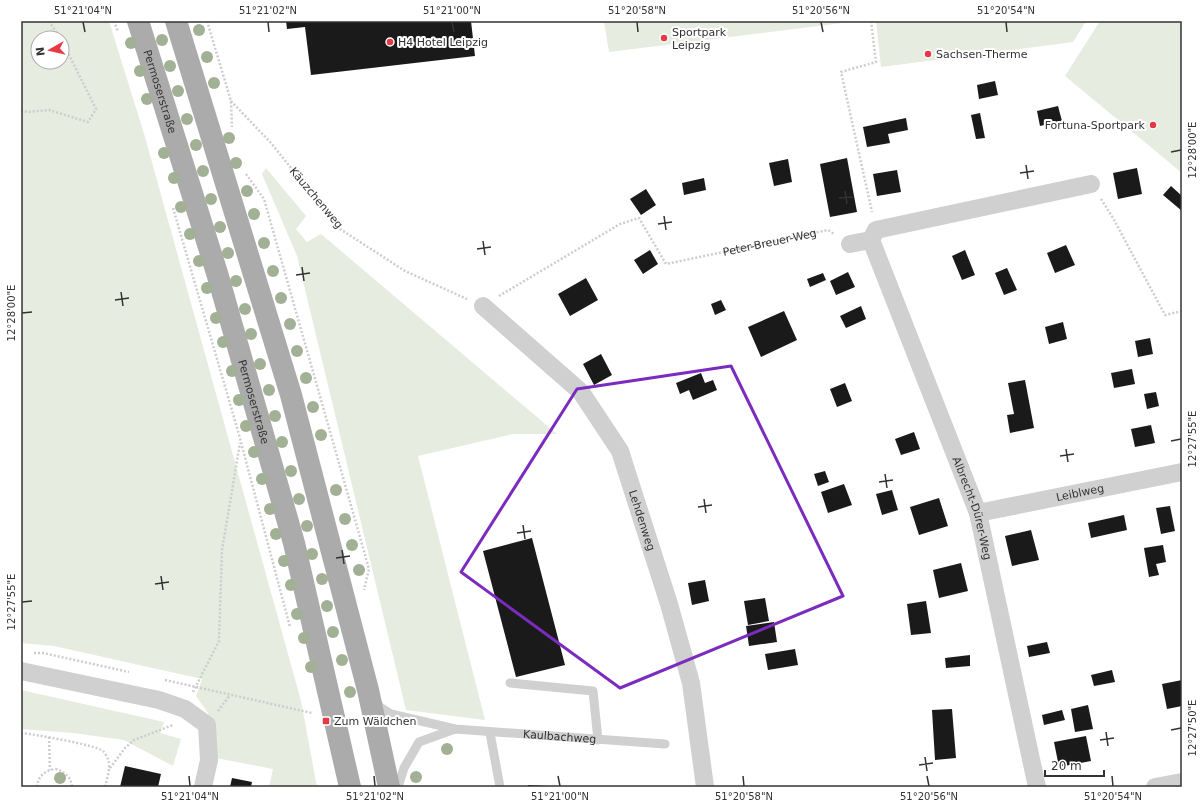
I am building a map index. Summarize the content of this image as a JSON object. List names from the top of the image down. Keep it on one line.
{"streets":{"main road":["Permoserstraße"],"street":["Leiblweg","Albrecht-Dürer-Weg","Lehdenweg"],"lane":["Kaulbachweg"],"path":["Käuzchenweg","Peter-Breuer-Weg"]},"crossings":[["Käuzchenweg","Peter-Breuer-Weg"],["Käuzchenweg","Lehdenweg"],["Peter-Breuer-Weg","Lehdenweg"],["Leiblweg","Albrecht-Dürer-Weg"]],"places":{"other":["Sportpark Leipzig","H4 Hotel Leipzig","Sachsen-Therme","Fortuna-Sportpark"],"transit":["Zum Wäldchen"]},"scale_bar":"20 m","north":"left","coordinates":["51°21'04\"N","51°21'02\"N","51°21'00\"N","51°20'58\"N","51°20'56\"N","51°20'54\"N","12°28'00\"E","12°27'55\"E","12°27'50\"E"]}
